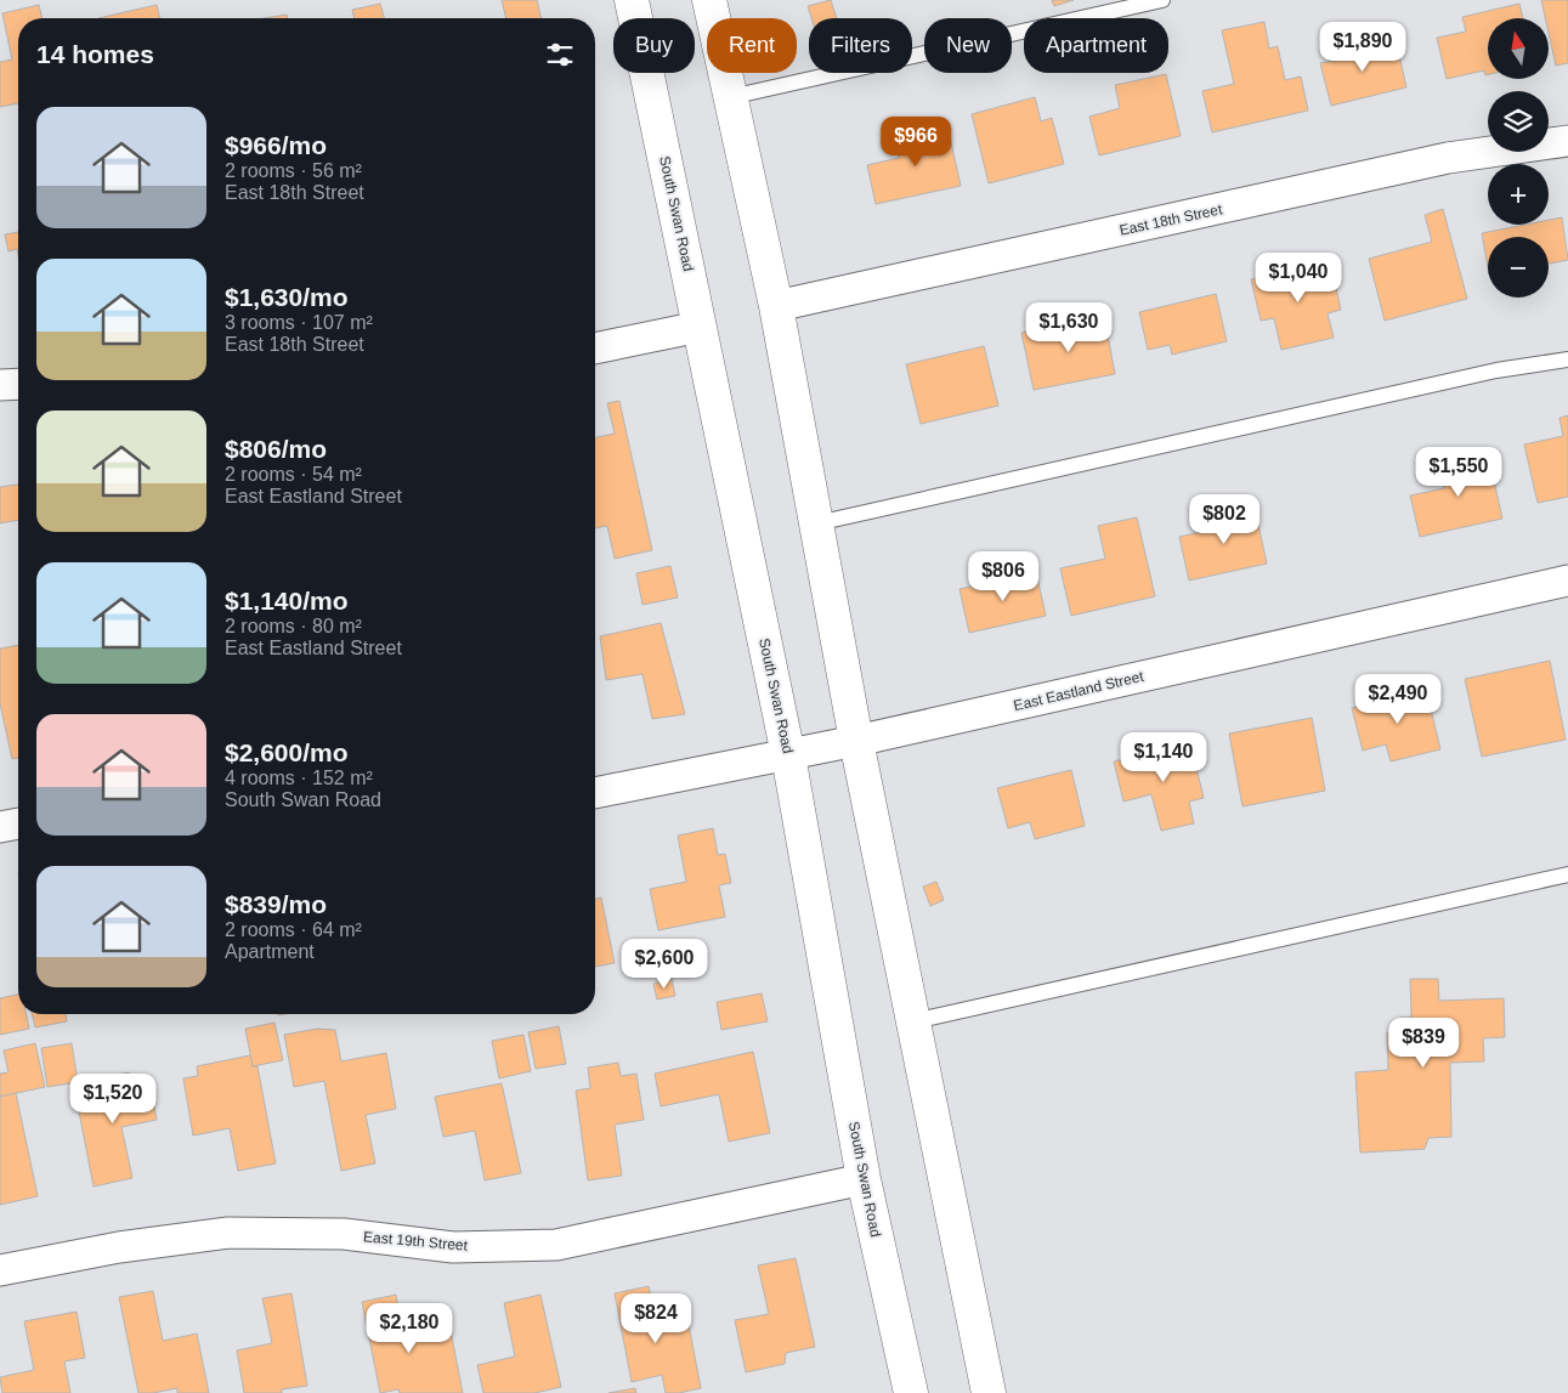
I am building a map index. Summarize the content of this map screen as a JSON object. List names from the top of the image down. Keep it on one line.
{"streets":{"main road":["South Swan Road"],"street":["East 18th Street","East Eastland Street","East 19th Street"]},"crossings":[["South Swan Road","East Eastland Street"],["South Swan Road","East 19th Street"]],"north":"top","page":{"map_buttons":["+","−"],"chip":["Buy","Rent","Filters","New","Apartment"],"heading":"14 homes","price":["$1,890","$966","$1,040","$1,630","$1,550","$802","$806","$2,490","$1,140","$2,600","$839","$1,520","$824","$2,180"],"list":[{"name":"$966/mo","note":"2 rooms · 56 m² · East 18th Street"},{"name":"$1,630/mo","note":"3 rooms · 107 m² · East 18th Street"},{"name":"$806/mo","note":"2 rooms · 54 m² · East Eastland Street"},{"name":"$1,140/mo","note":"2 rooms · 80 m² · East Eastland Street"},{"name":"$2,600/mo","note":"4 rooms · 152 m² · South Swan Road"},{"name":"$839/mo","note":"2 rooms · 64 m² · Apartment"}]}}
